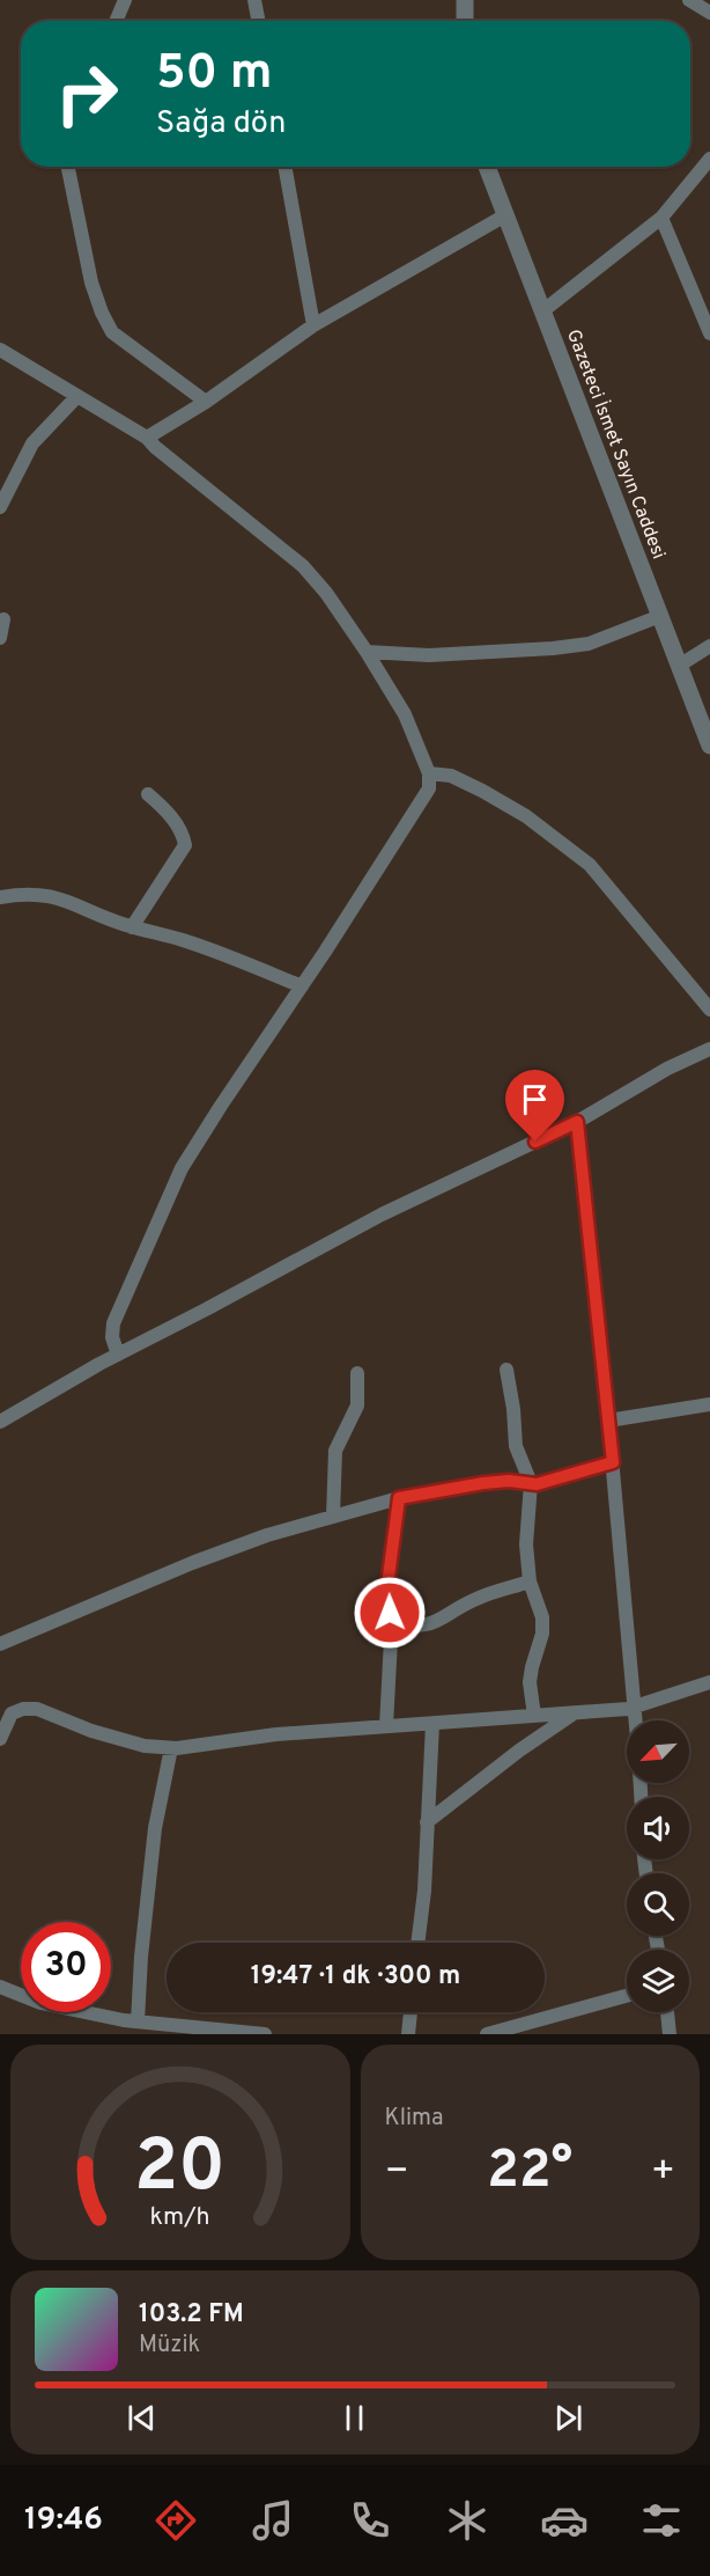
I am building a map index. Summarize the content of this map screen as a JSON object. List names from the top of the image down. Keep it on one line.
{"streets":{"street":["Gazeteci İsmet Sayın Caddesi"]},"north":"bottom left","page":{"turn":["50 m","Sağa dön"],"limit":"30","trip":"19:47 · 1 dk · 300 m","tile":"Klima","heat":["−","22°","+"],"song":["103.2 FM","Müzik"],"tabs":"19:46","gauge":["20","km/h"]}}
